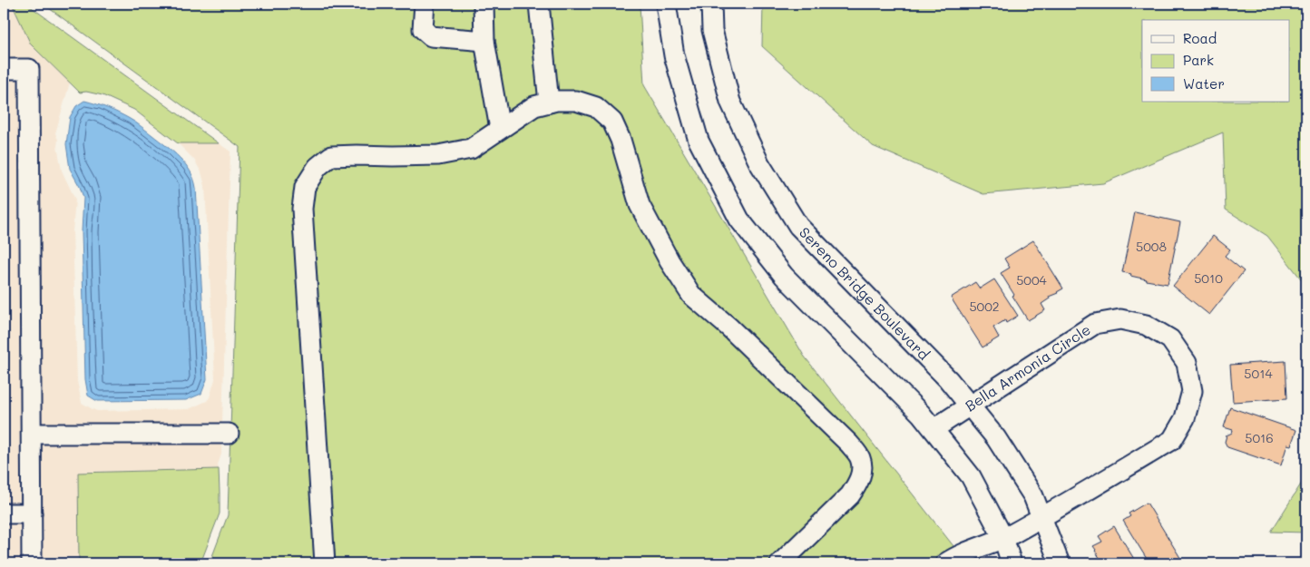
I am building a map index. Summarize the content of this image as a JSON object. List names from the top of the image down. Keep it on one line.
{"streets":{"street":["Sereno Bridge Boulevard","Bella Armonia Circle"]},"crossings":[["Sereno Bridge Boulevard","Bella Armonia Circle"]],"house_numbers":["5008","5010","5004","5002","5014","5016"],"legend":["Road","Park","Water"]}
